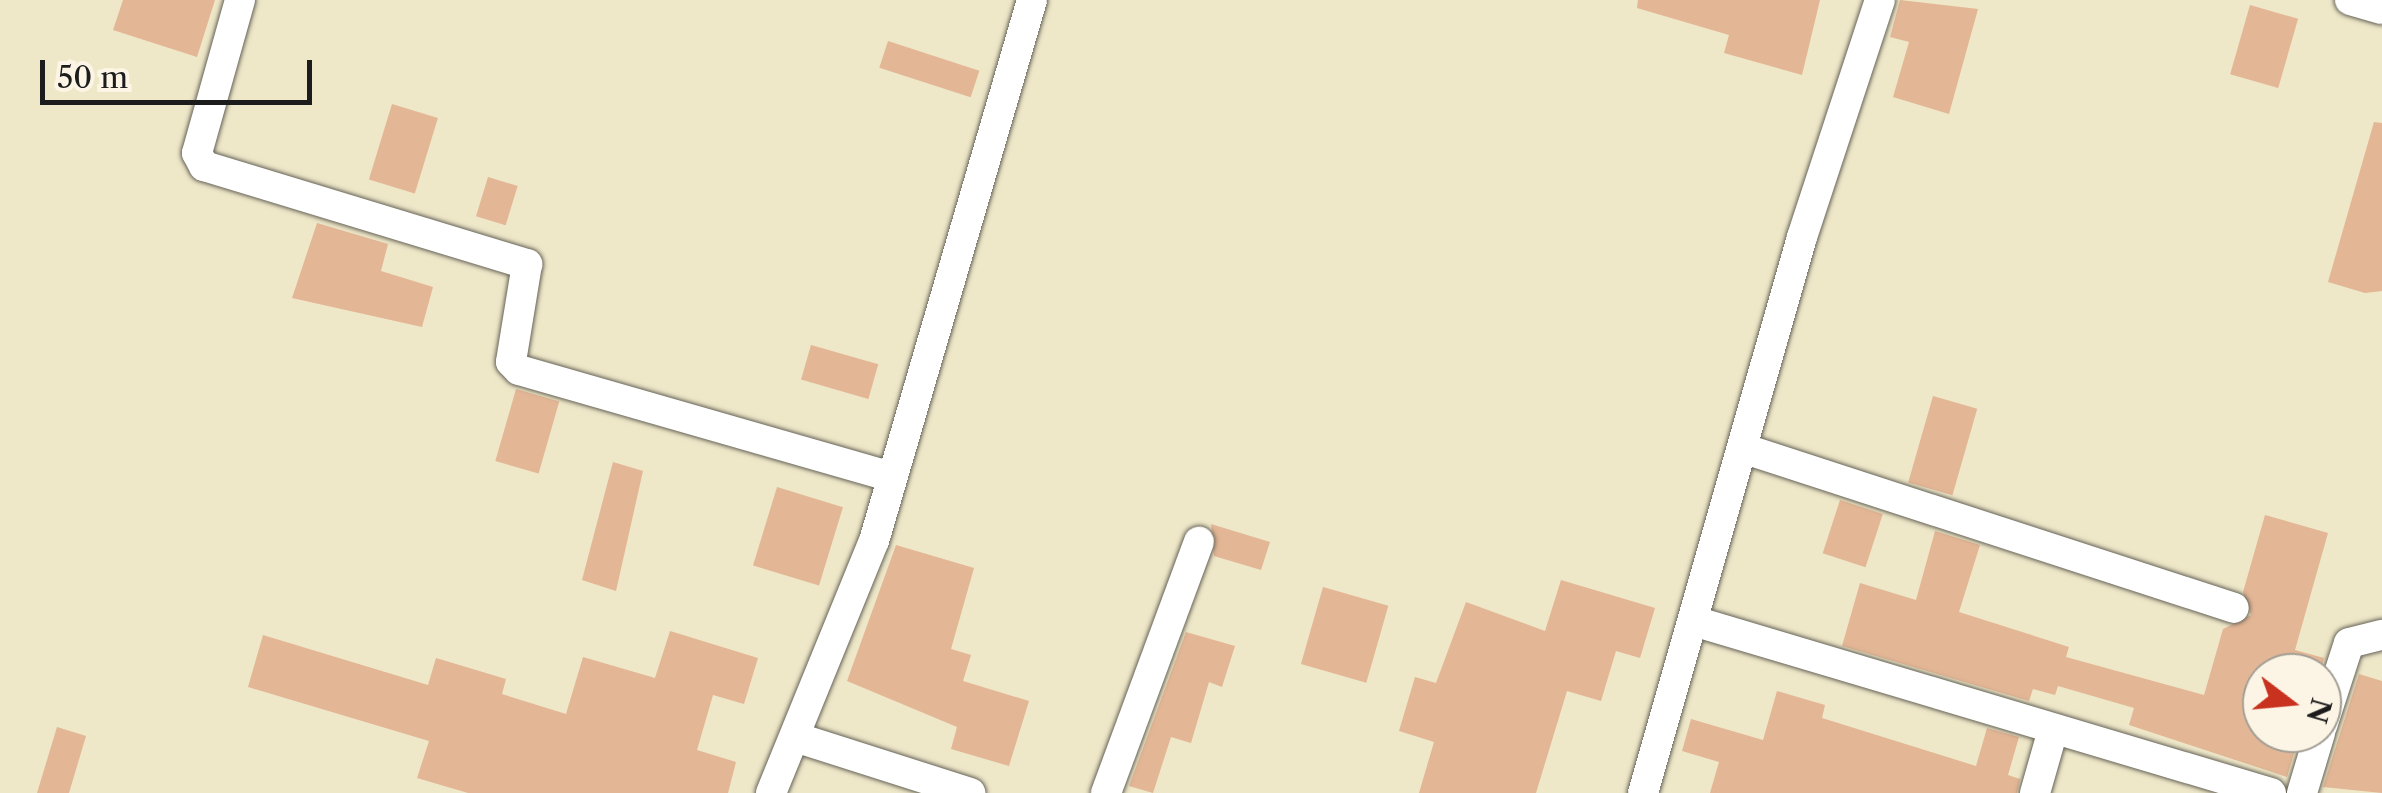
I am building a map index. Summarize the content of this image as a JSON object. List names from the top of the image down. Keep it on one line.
{"scale_bar":"50 m","north":"right"}
